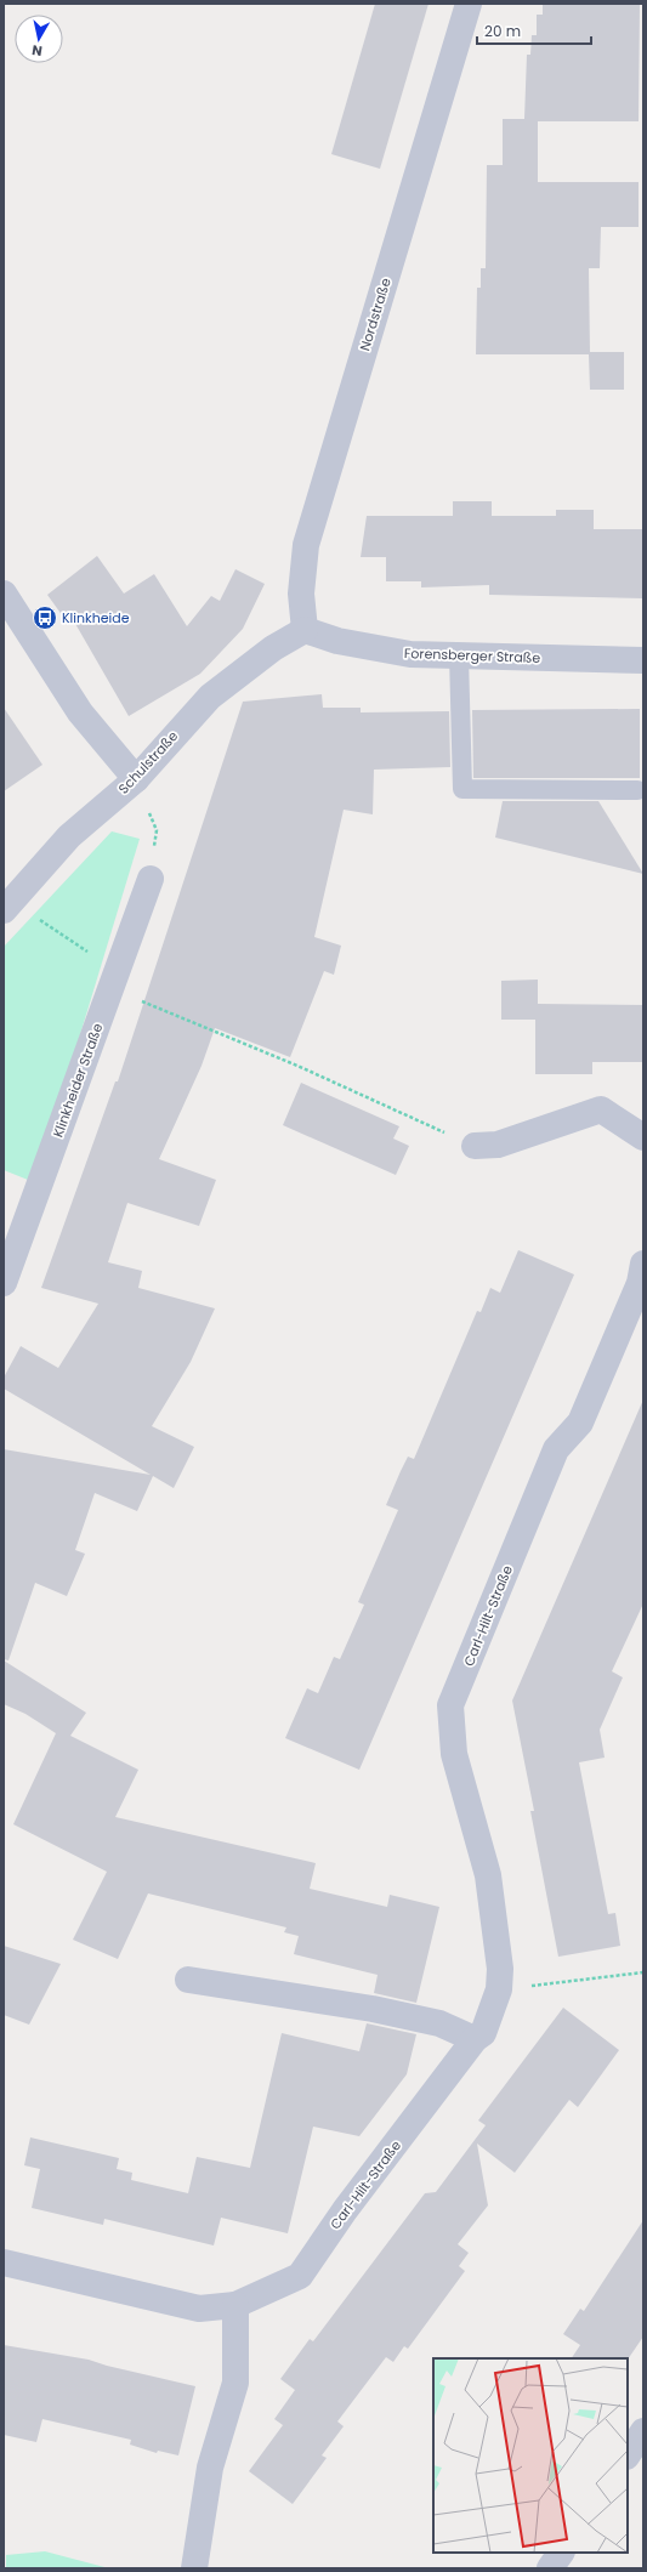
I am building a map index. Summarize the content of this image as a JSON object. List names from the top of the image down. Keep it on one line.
{"streets":{"street":["Nordstraße","Forensberger Straße","Schulstraße","Klinkheider Straße","Carl-Hilt-Straße"]},"crossings":[["Nordstraße","Forensberger Straße"],["Nordstraße","Schulstraße"],["Forensberger Straße","Schulstraße"]],"places":{"bus stop":["Klinkheide"]},"scale_bar":"20 m","north":"bottom"}
